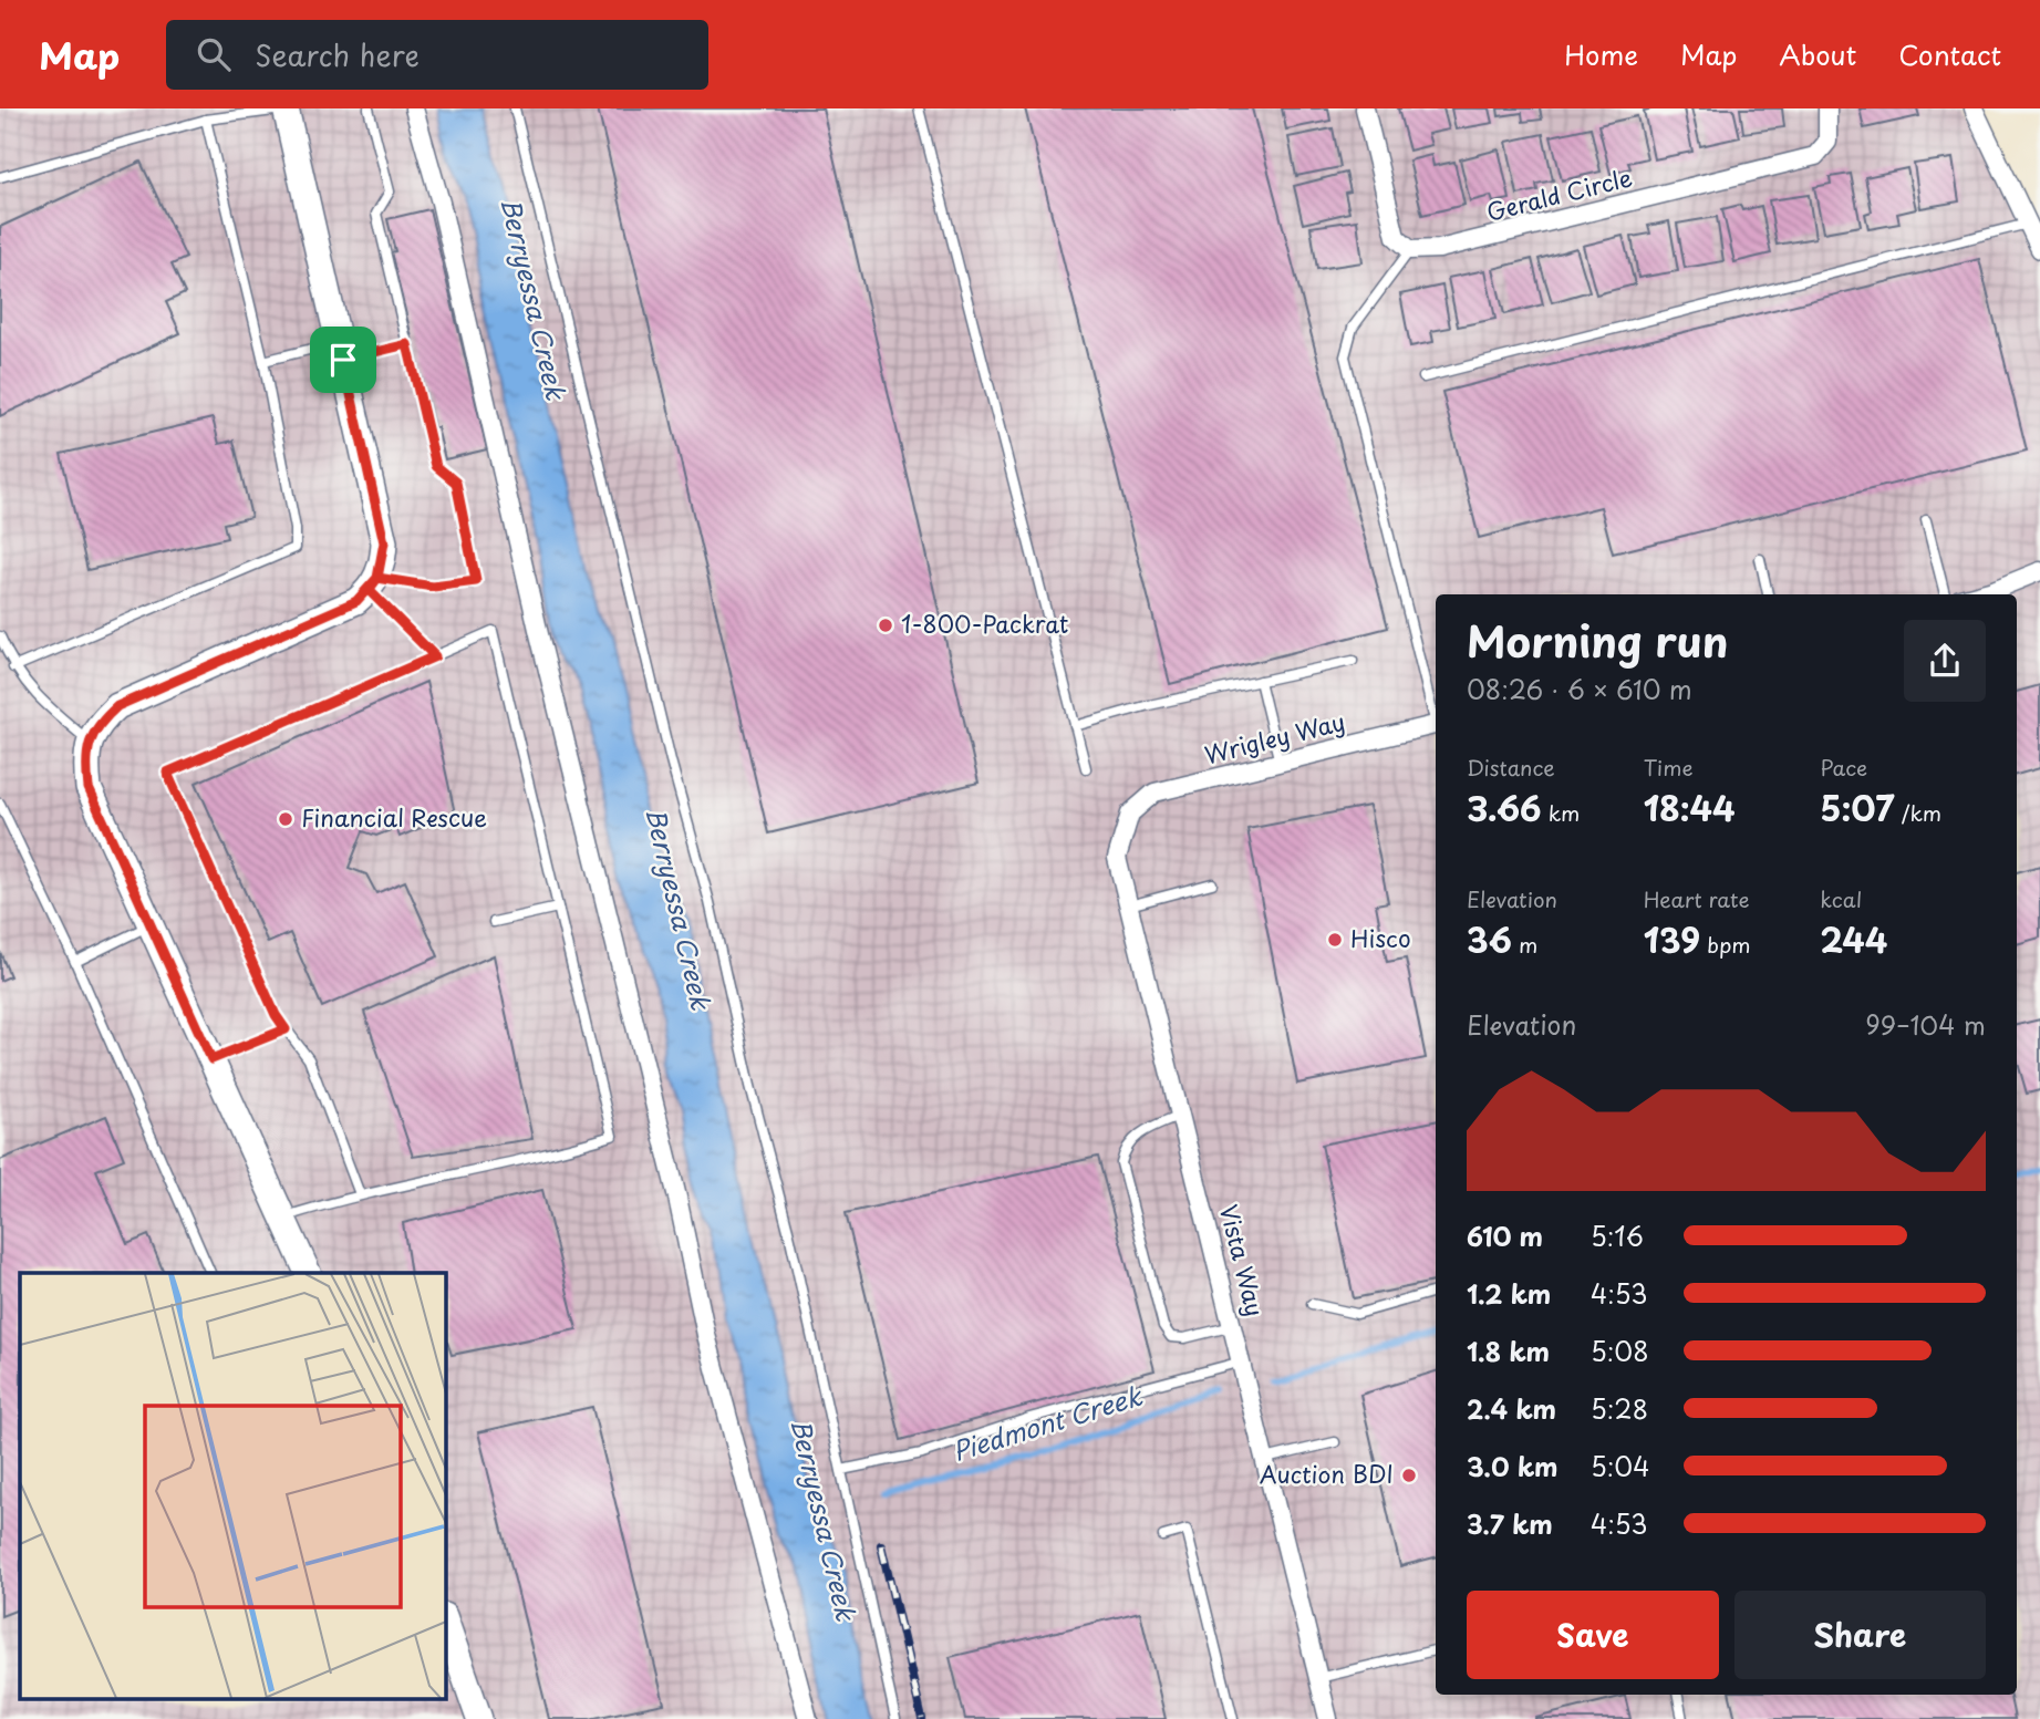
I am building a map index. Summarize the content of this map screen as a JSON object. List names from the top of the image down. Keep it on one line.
{"streets":{"street":["Gerald Circle","Wrigley Way","Vista Way"]},"crossings":[["Wrigley Way","Vista Way"]],"water":["Berryessa Creek","Piedmont Creek"],"places":["1-800-Packrat","Financial Rescue","Hisco","Auction BDI"],"page":{"header":"Map","search":"Search here","nav":["Home","Map","About","Contact"],"heading":["Morning run","08:26 · 6 × 610 m"],"stats":[["Distance","3.66 km"],["Time","18:44"],["Pace","5:07 /km"],["Elevation","36 m"],["Heart rate","139 bpm"],["kcal","244"]],"chart":["Elevation","99–104 m"],"list":[{"name":"610 m","note":"5:16"},{"name":"1.2 km","note":"4:53"},{"name":"1.8 km","note":"5:08"},{"name":"2.4 km","note":"5:28"},{"name":"3.0 km","note":"5:04"},{"name":"3.7 km","note":"4:53"}],"buttons":["Save","Share"]}}
